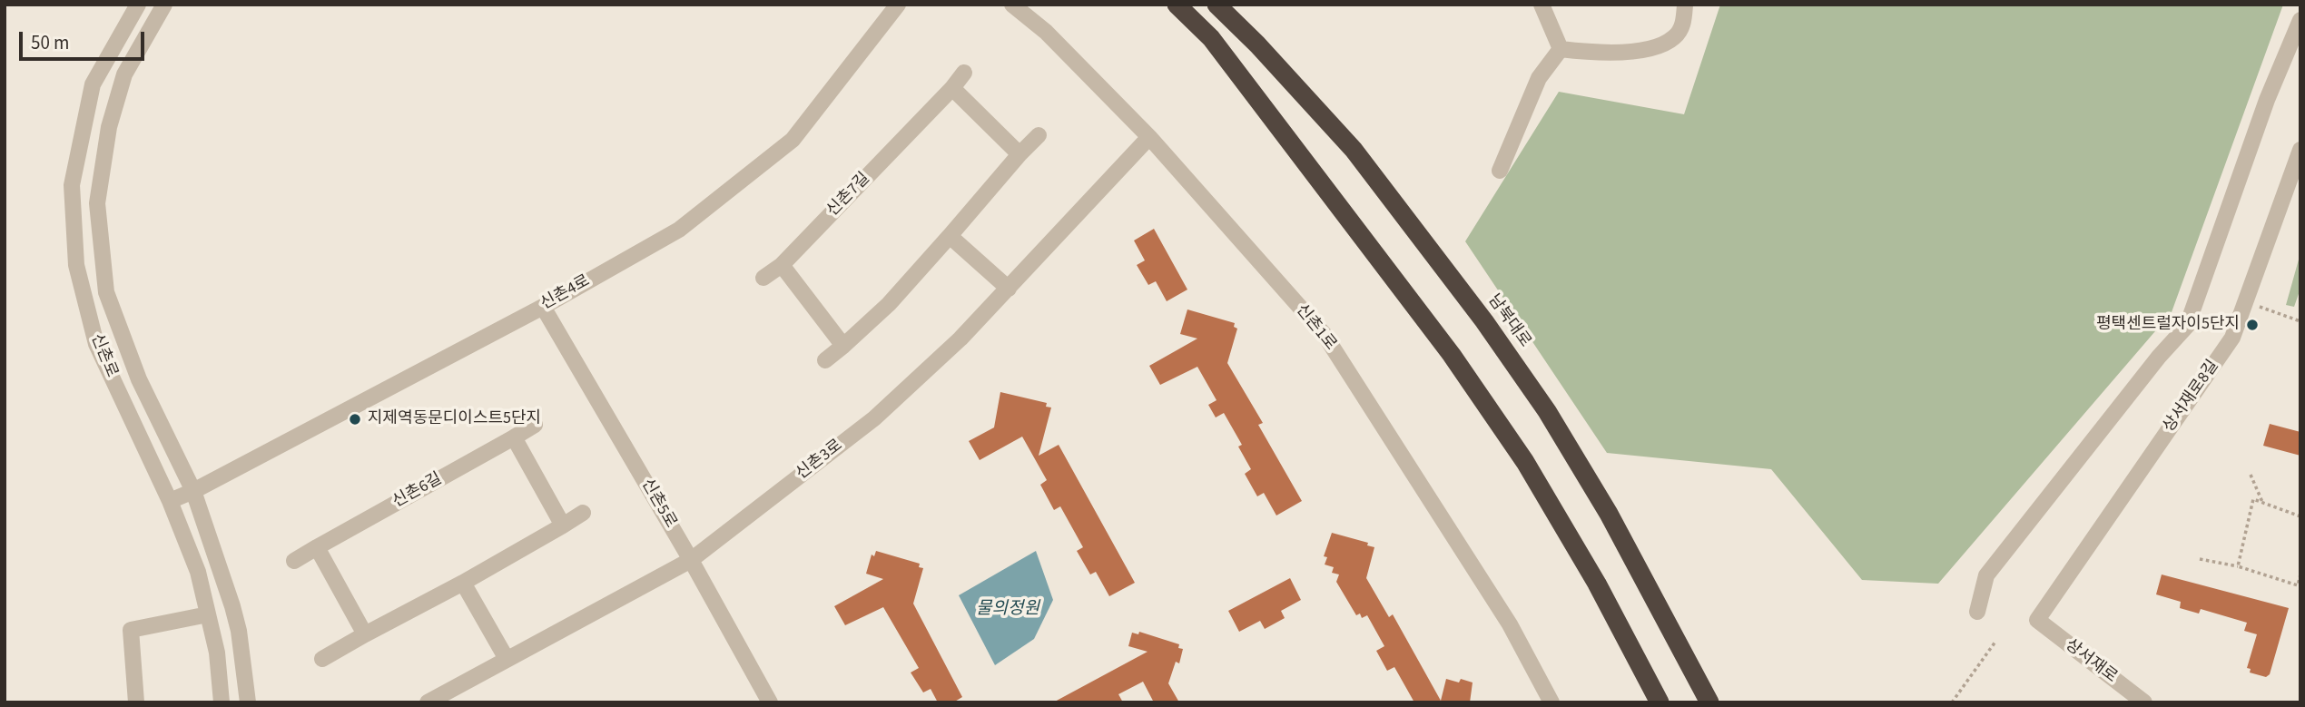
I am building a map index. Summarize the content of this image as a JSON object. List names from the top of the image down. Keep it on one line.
{"streets":{"highway":["남북대로"],"street":["신촌7길","신촌4로","신촌1로","신촌로","상서재로8길","신촌3로","신촌6길","신촌5로","상서재로"]},"crossings":[["신촌4로","신촌로"],["신촌4로","신촌5로"],["신촌1로","신촌3로"],["상서재로8길","상서재로"],["신촌3로","신촌5로"]],"water":["물의정원"],"places":["평택센트럴자이5단지","지제역동문디이스트5단지"],"scale_bar":"50 m"}
